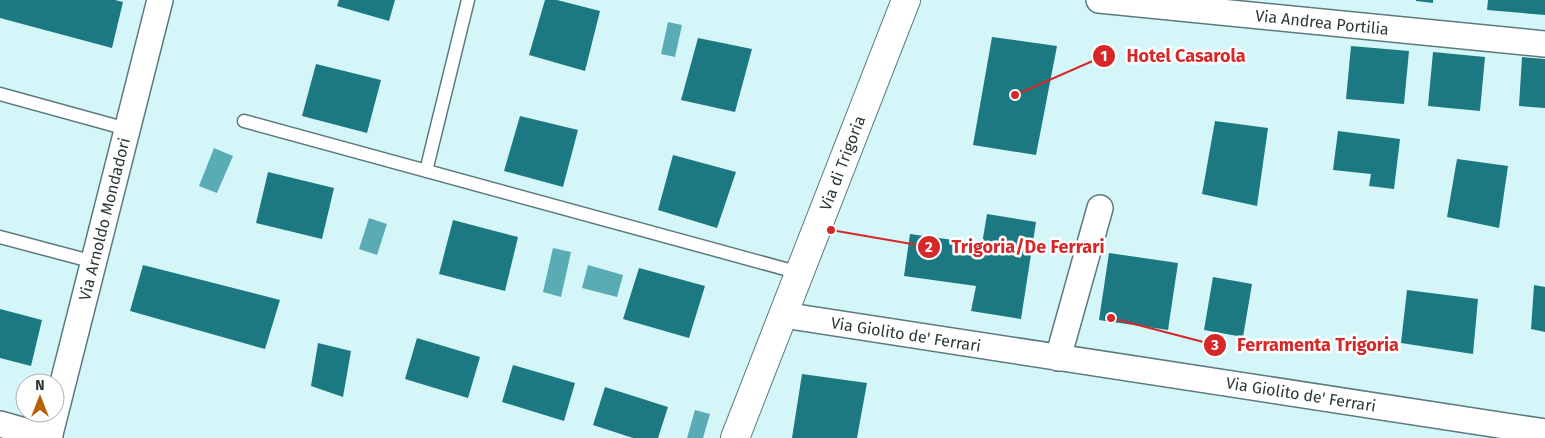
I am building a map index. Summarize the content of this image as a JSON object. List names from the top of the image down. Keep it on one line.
{"streets":{"street":["Via Andrea Portilia","Via di Trigoria","Via Arnoldo Mondadori","Via Giolito de' Ferrari"]},"crossings":[["Via di Trigoria","Via Giolito de' Ferrari"]],"places":["Hotel Casarola","Trigoria/De Ferrari","Ferramenta Trigoria"],"north":"top"}
